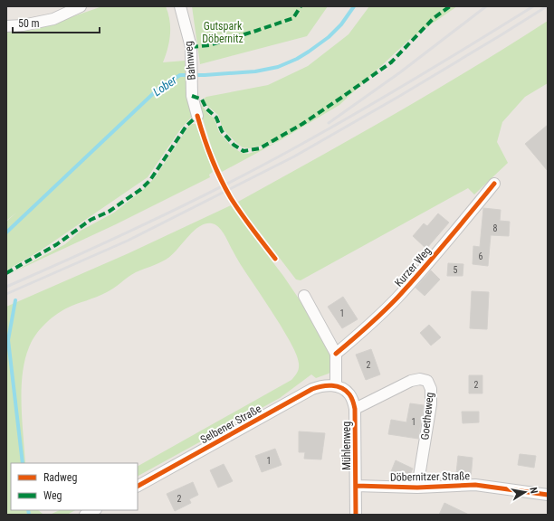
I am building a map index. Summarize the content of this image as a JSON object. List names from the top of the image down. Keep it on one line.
{"streets":{"street":["Bahnweg","Kurzer Weg","Goetheweg","Selbener Straße","Mühlenweg","Döbernitzer Straße"]},"crossings":[["Goetheweg","Mühlenweg"],["Goetheweg","Döbernitzer Straße"],["Selbener Straße","Mühlenweg"],["Mühlenweg","Döbernitzer Straße"]],"water":["Lober"],"parks":["Gutspark Döbernitz"],"house_numbers":["8","6","5","1","2","2","1","1","2"],"legend":["Radweg","Weg"],"scale_bar":"50 m","north":"right"}
